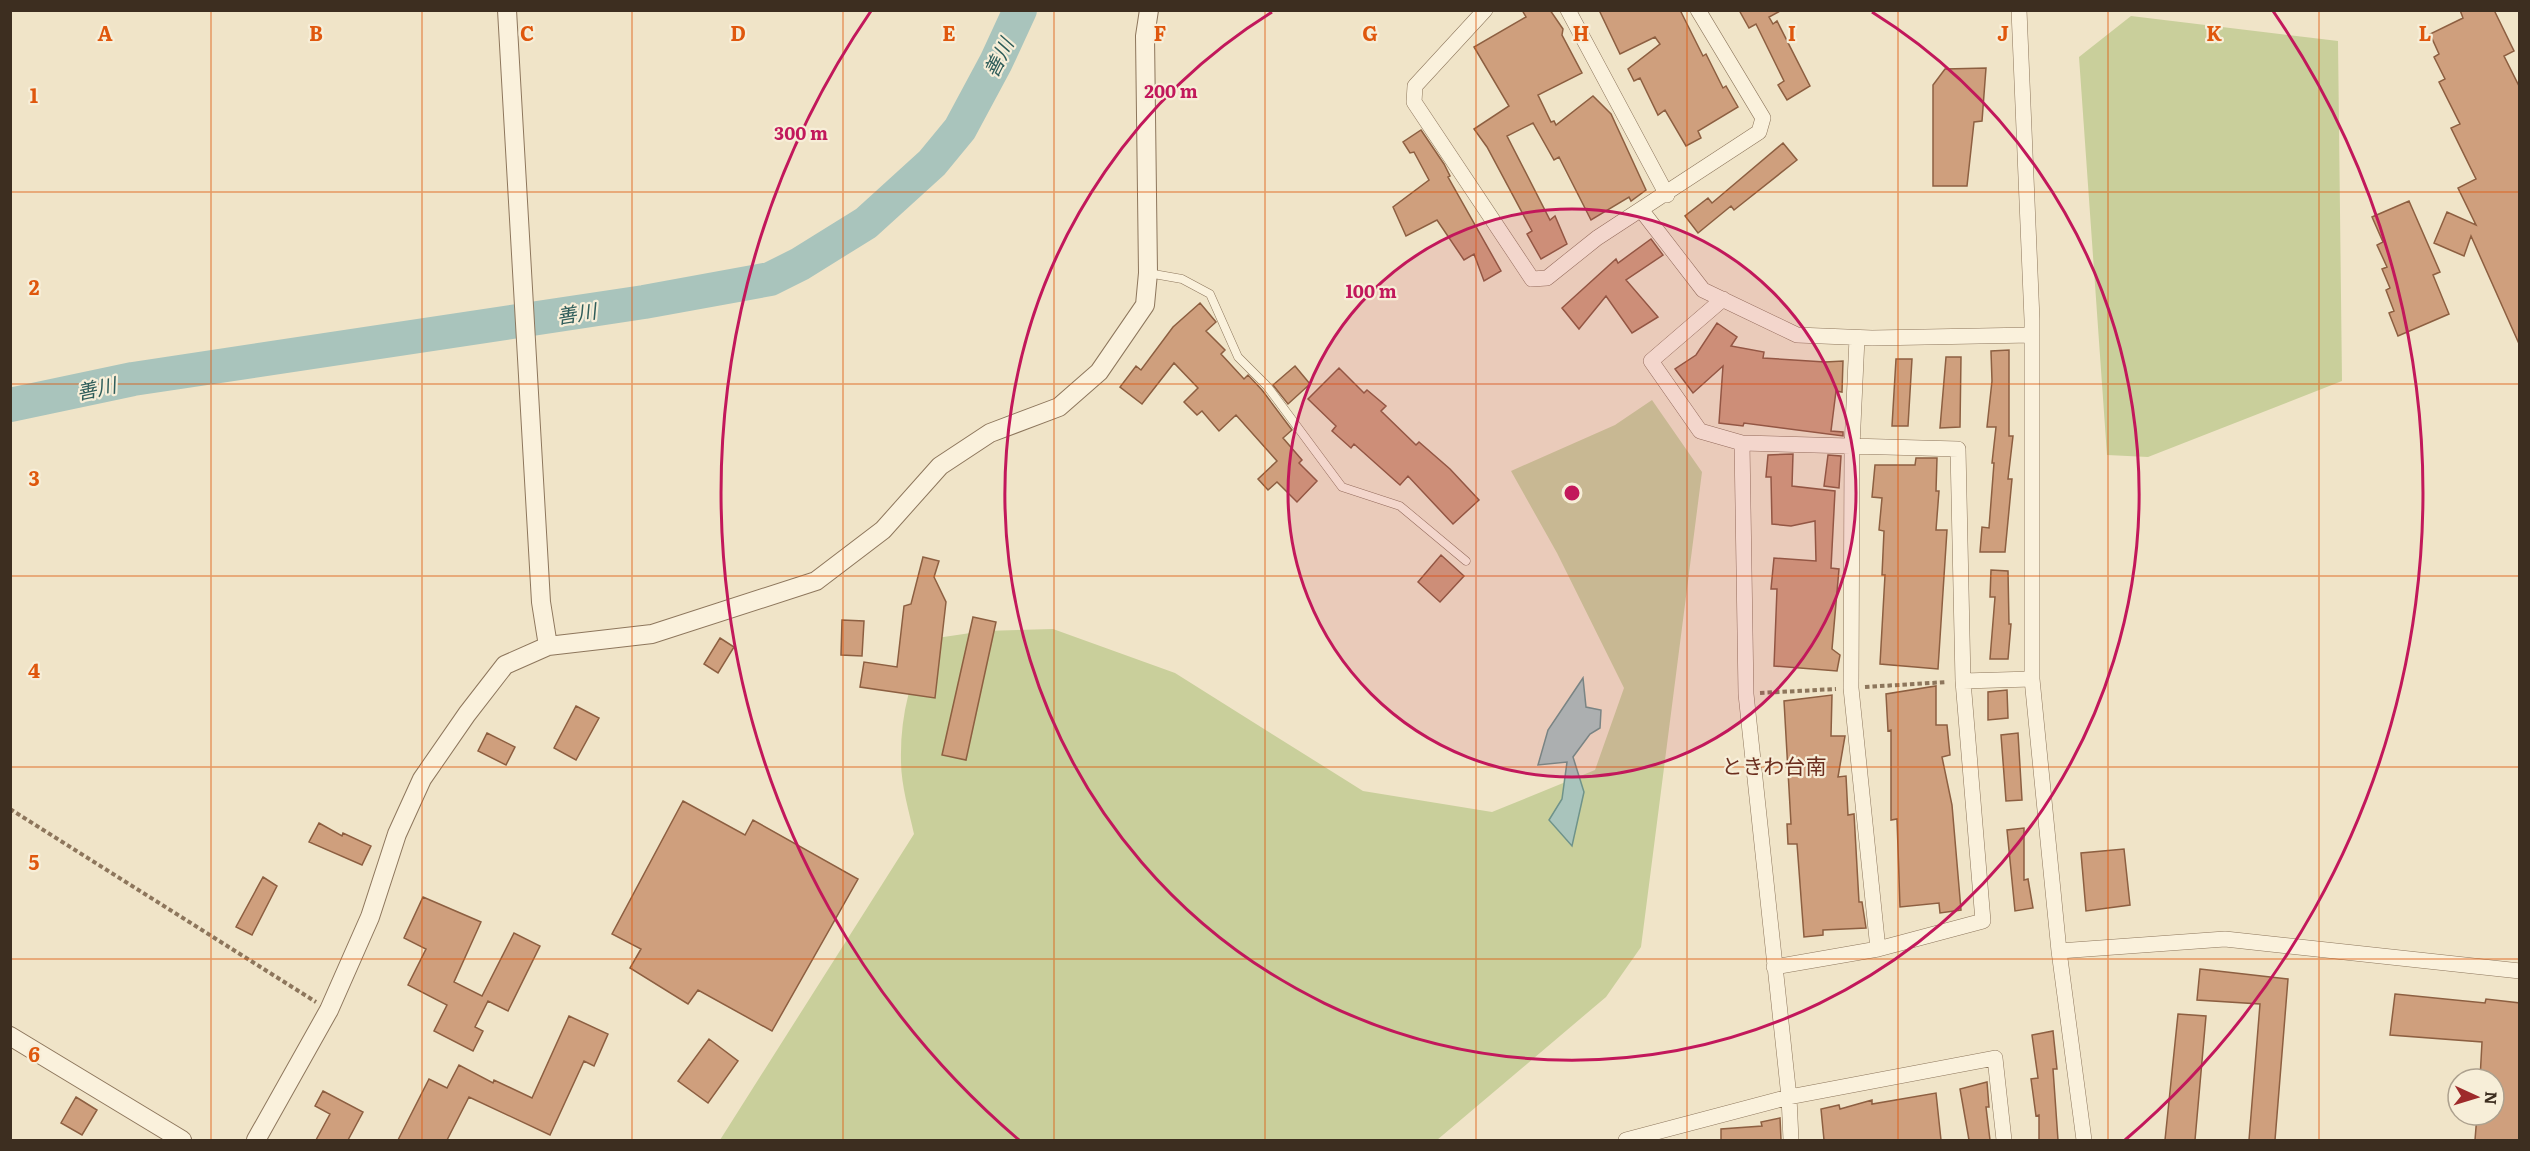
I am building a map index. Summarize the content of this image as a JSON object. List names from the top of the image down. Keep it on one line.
{"districts":["ときわ台南"],"water":["善川"],"north":"right","grid":{"columns":["A","B","C","D","E","F","G","H","I","J","K","L"],"rows":["1","2","3","4","5","6"]},"rings":["200 m","300 m","100 m"]}
